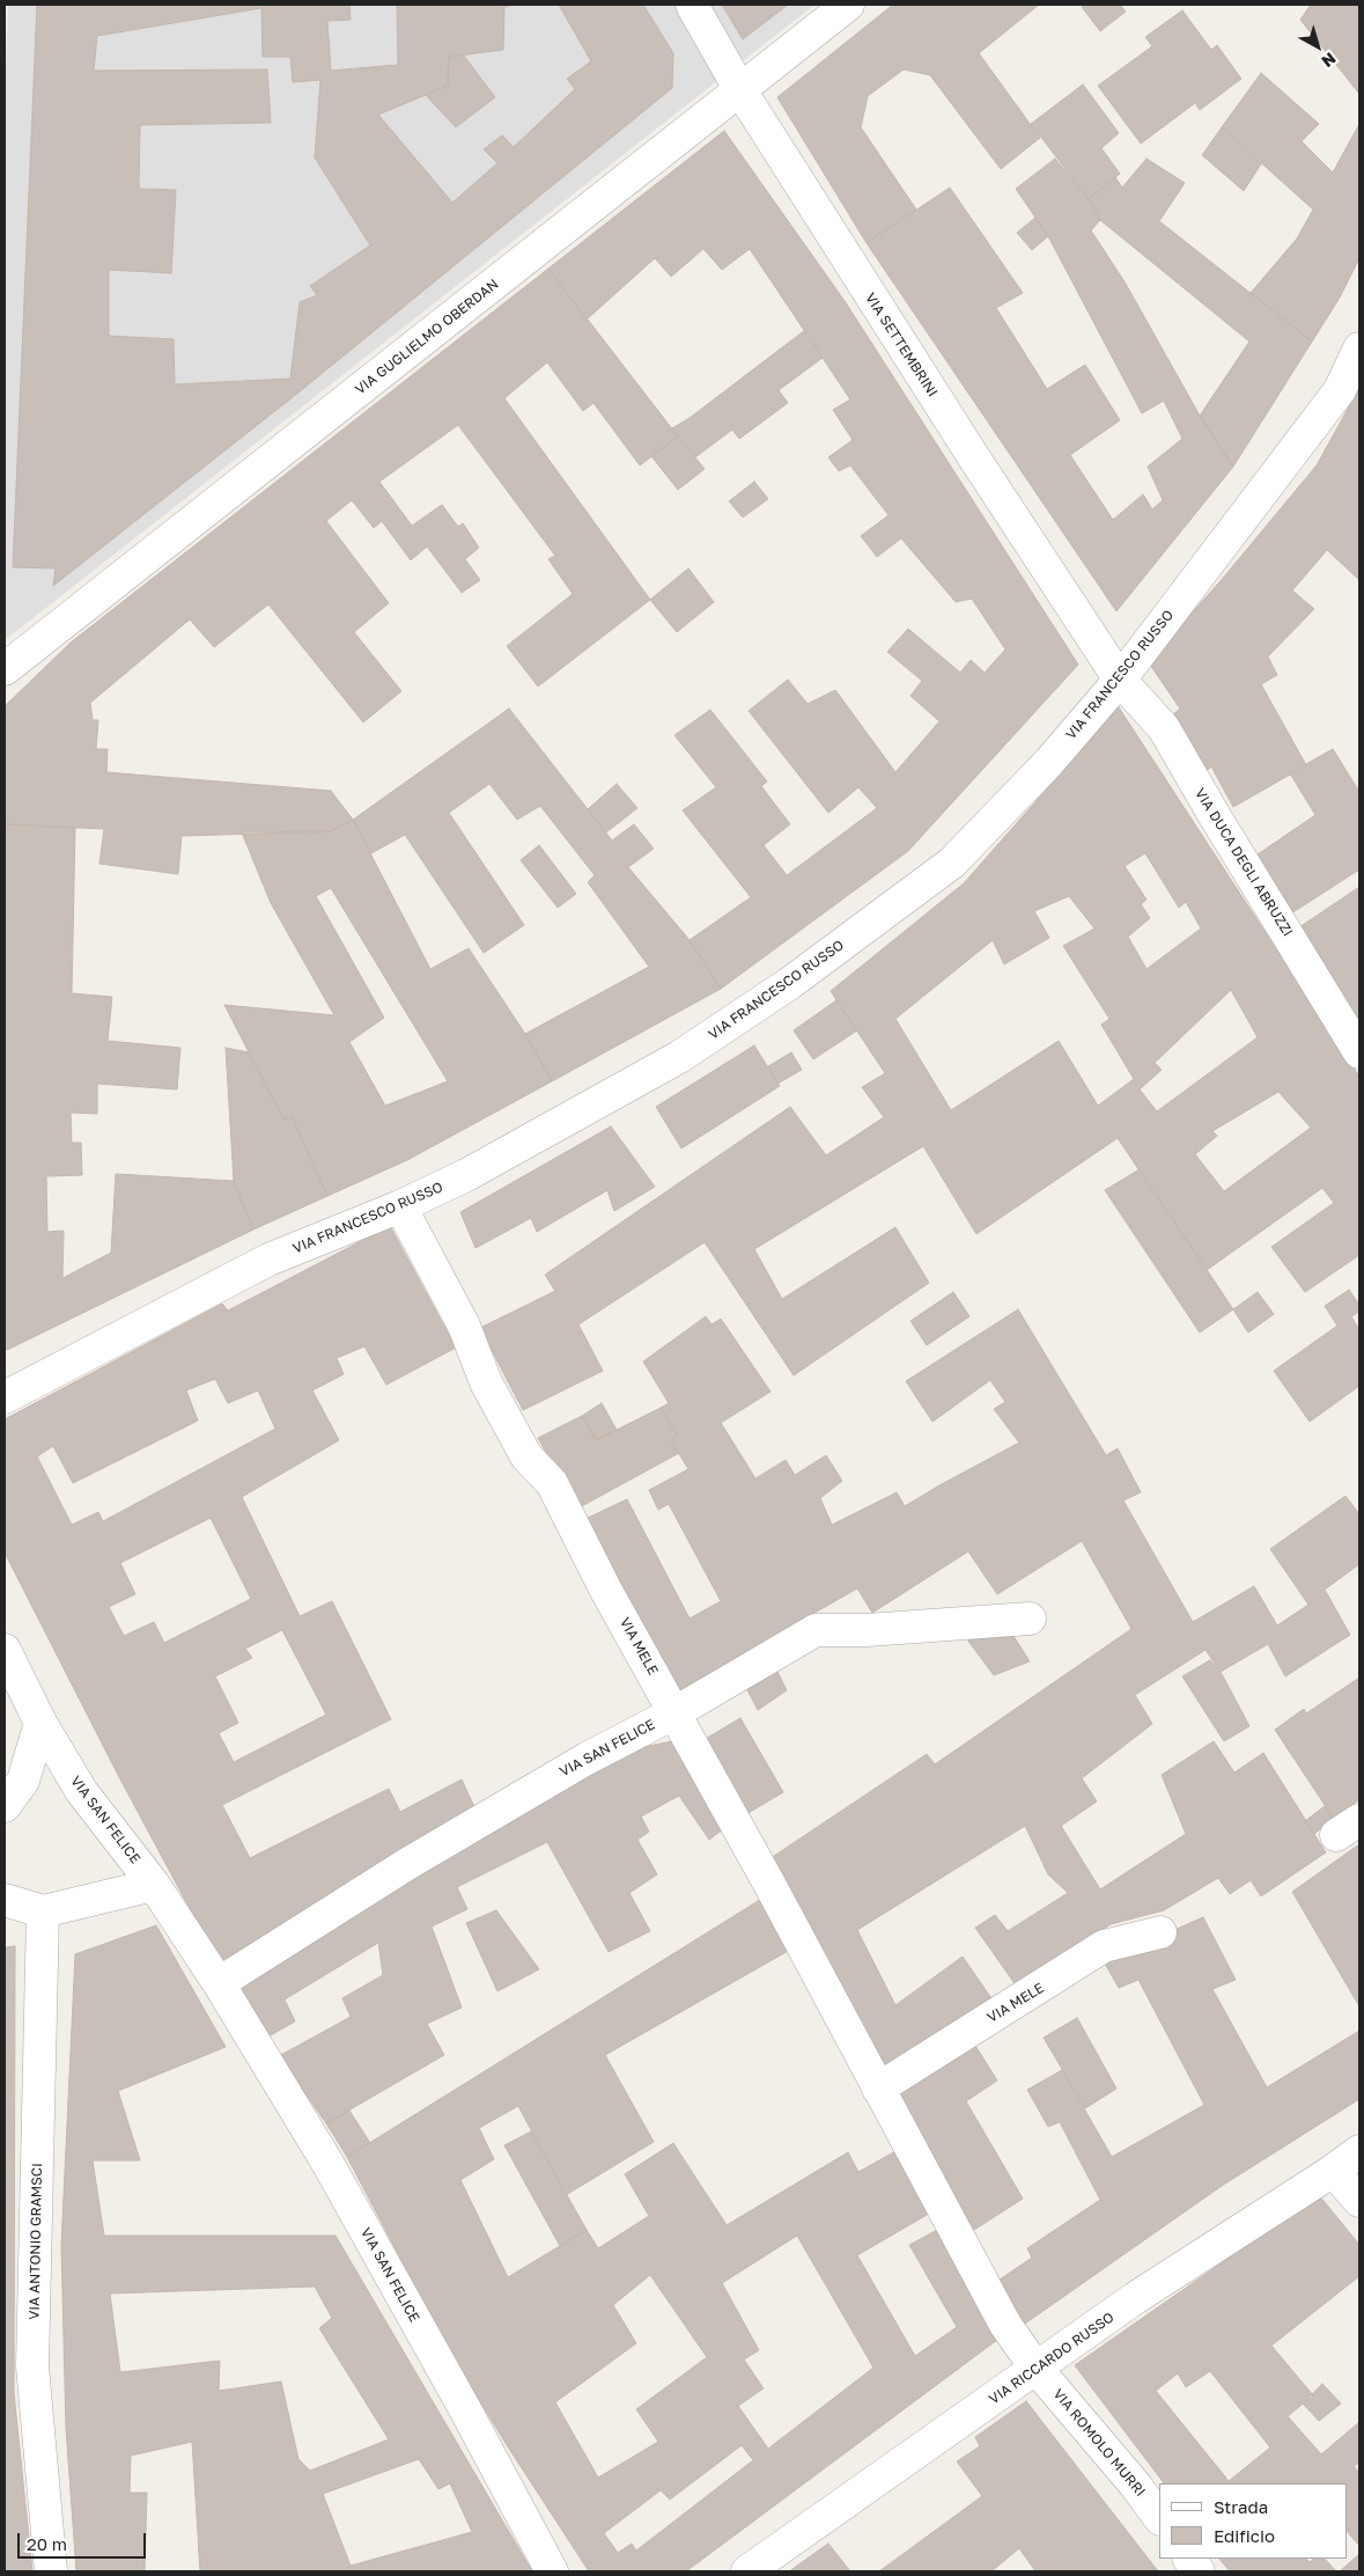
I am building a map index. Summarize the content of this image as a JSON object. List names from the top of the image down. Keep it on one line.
{"streets":{"street":["VIA GUGLIELMO OBERDAN","VIA SETTEMBRINI","VIA FRANCESCO RUSSO","VIA DUCA DEGLI ABRUZZI","VIA MELE","VIA SAN FELICE","VIA ANTONIO GRAMSCI","VIA RICCARDO RUSSO","VIA ROMOLO MURRI"]},"crossings":[["VIA GUGLIELMO OBERDAN","VIA SETTEMBRINI"],["VIA SETTEMBRINI","VIA FRANCESCO RUSSO"],["VIA SETTEMBRINI","VIA DUCA DEGLI ABRUZZI"],["VIA FRANCESCO RUSSO","VIA DUCA DEGLI ABRUZZI"],["VIA FRANCESCO RUSSO","VIA MELE"],["VIA MELE","VIA SAN FELICE"],["VIA MELE","VIA RICCARDO RUSSO"],["VIA MELE","VIA ROMOLO MURRI"],["VIA RICCARDO RUSSO","VIA ROMOLO MURRI"]],"legend":["Strada","Edificio"],"scale_bar":"20 m","north":"bottom right"}
